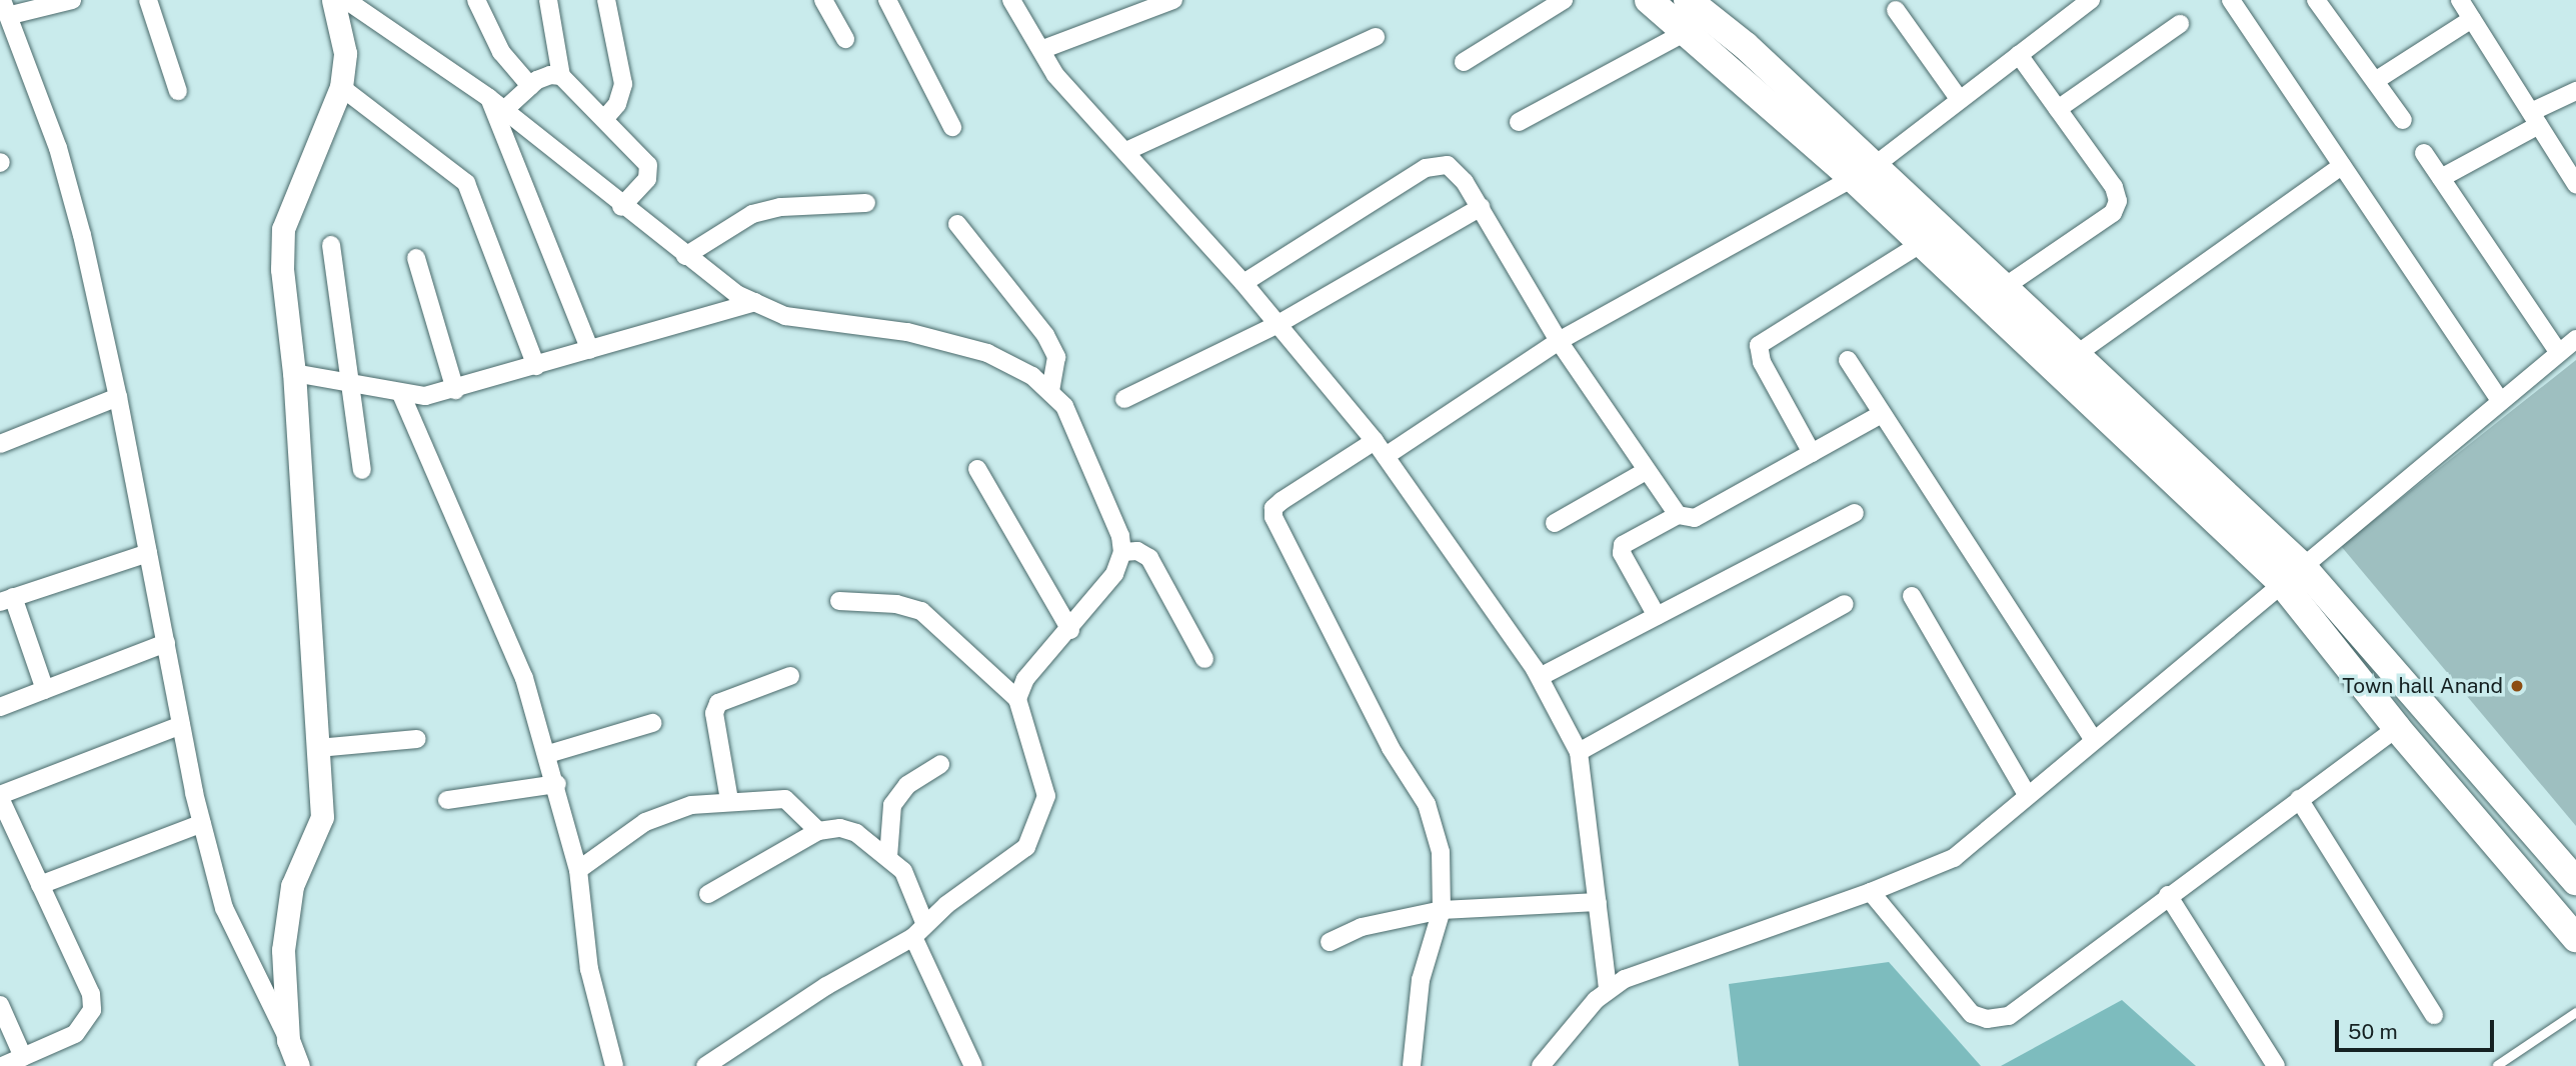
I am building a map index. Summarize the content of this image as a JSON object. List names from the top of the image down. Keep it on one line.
{"places":["Town hall Anand"],"scale_bar":"50 m"}
